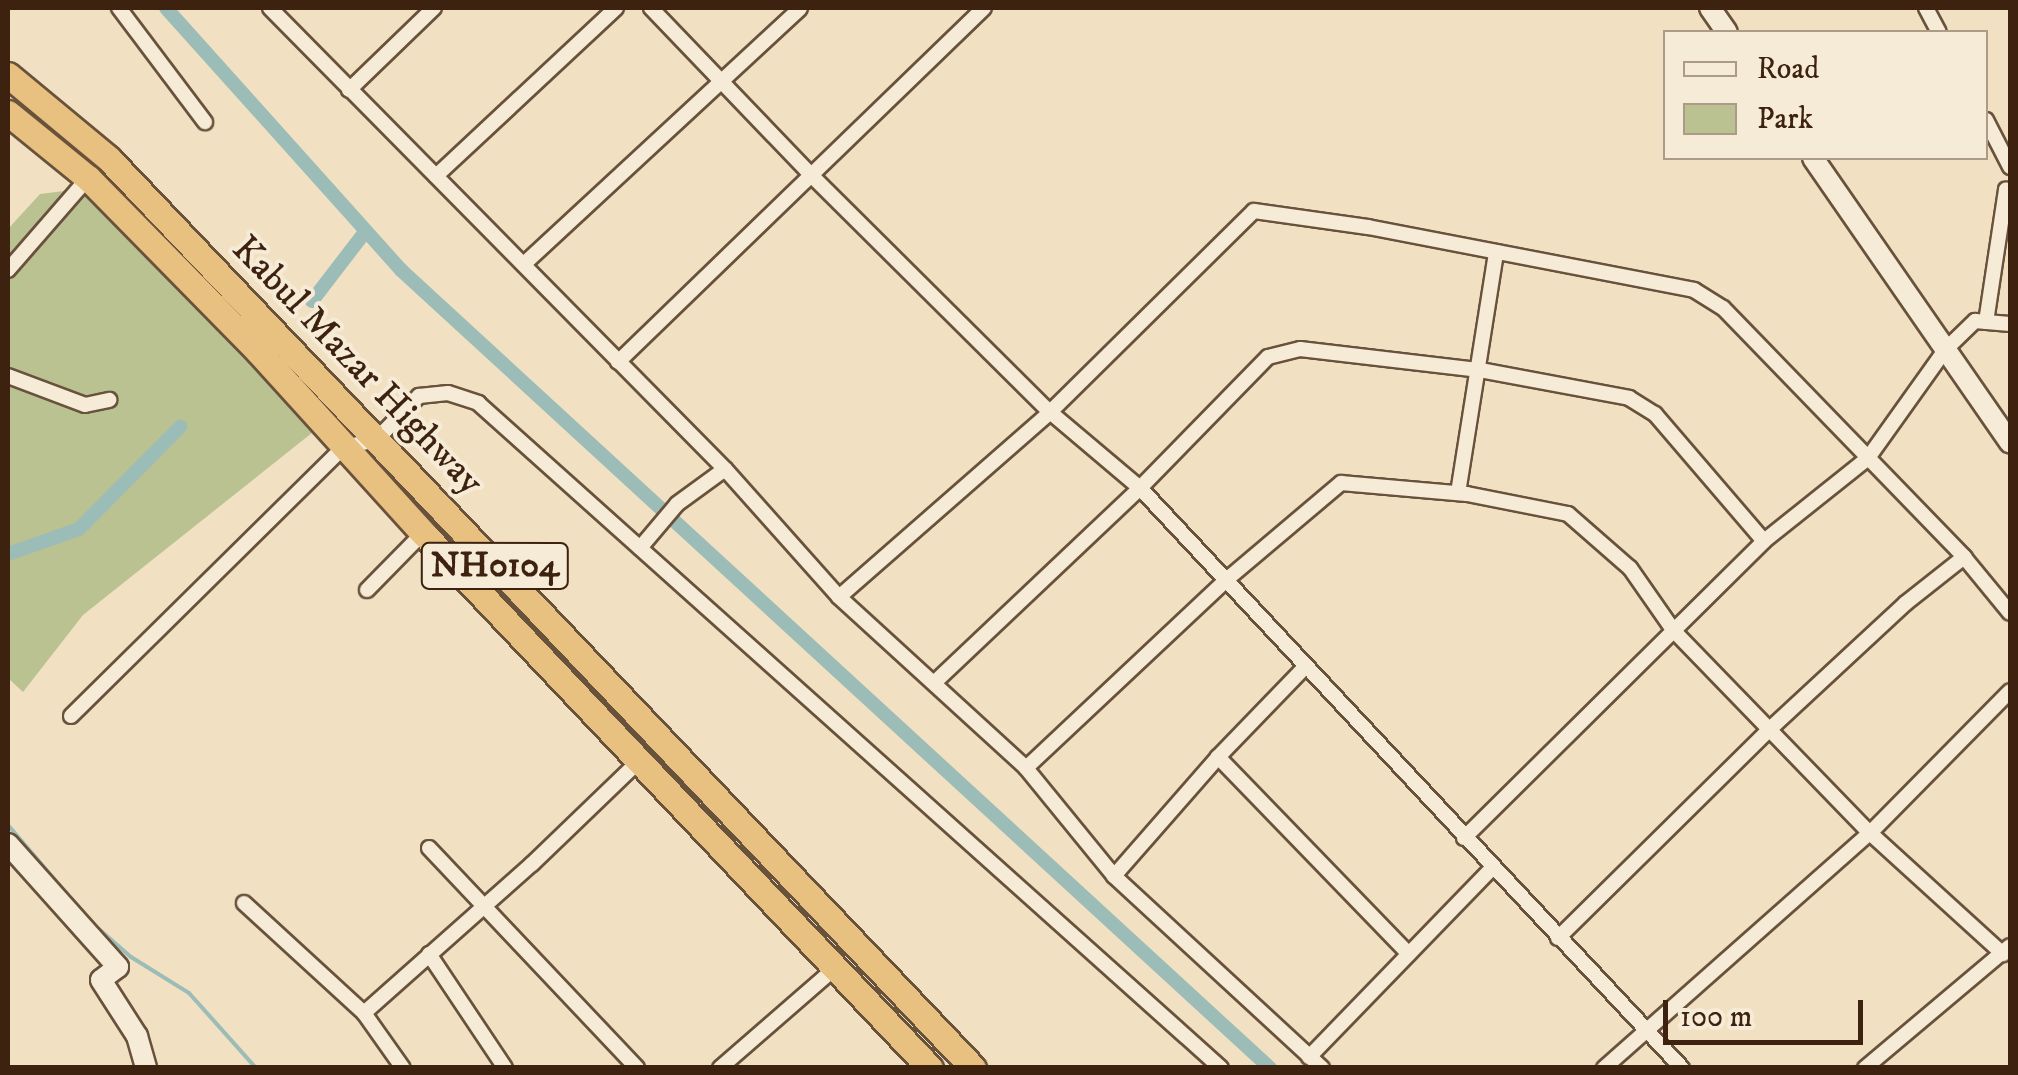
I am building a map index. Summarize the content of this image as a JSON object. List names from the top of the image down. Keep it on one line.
{"streets":{"highway":["Kabul Mazar Highway","NH0104"]},"legend":["Road","Park"],"scale_bar":"100 m"}
